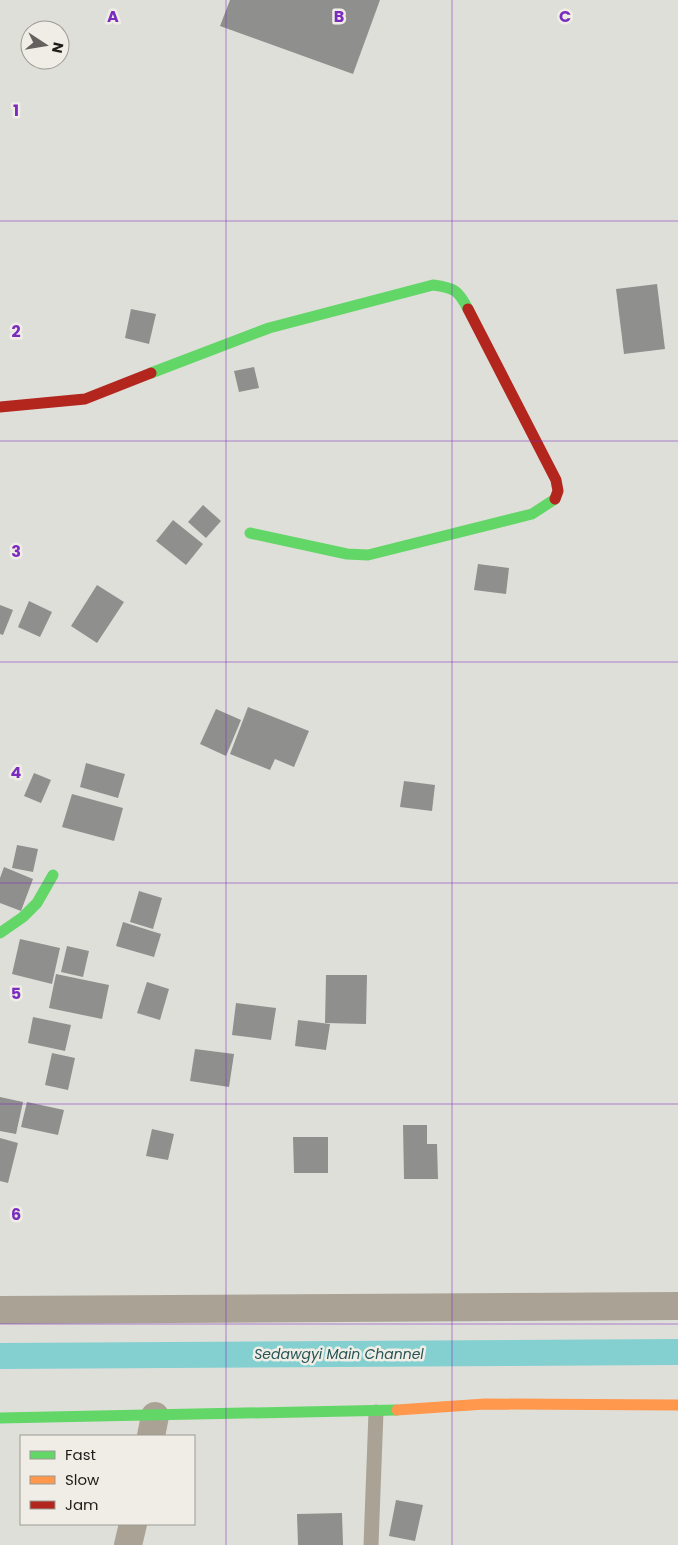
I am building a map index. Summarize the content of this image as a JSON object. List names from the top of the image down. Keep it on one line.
{"water":["Sedawgyi Main Channel"],"legend":["Fast","Slow","Jam"],"north":"right","grid":{"columns":["A","B","C"],"rows":["1","2","3","4","5","6"]}}
